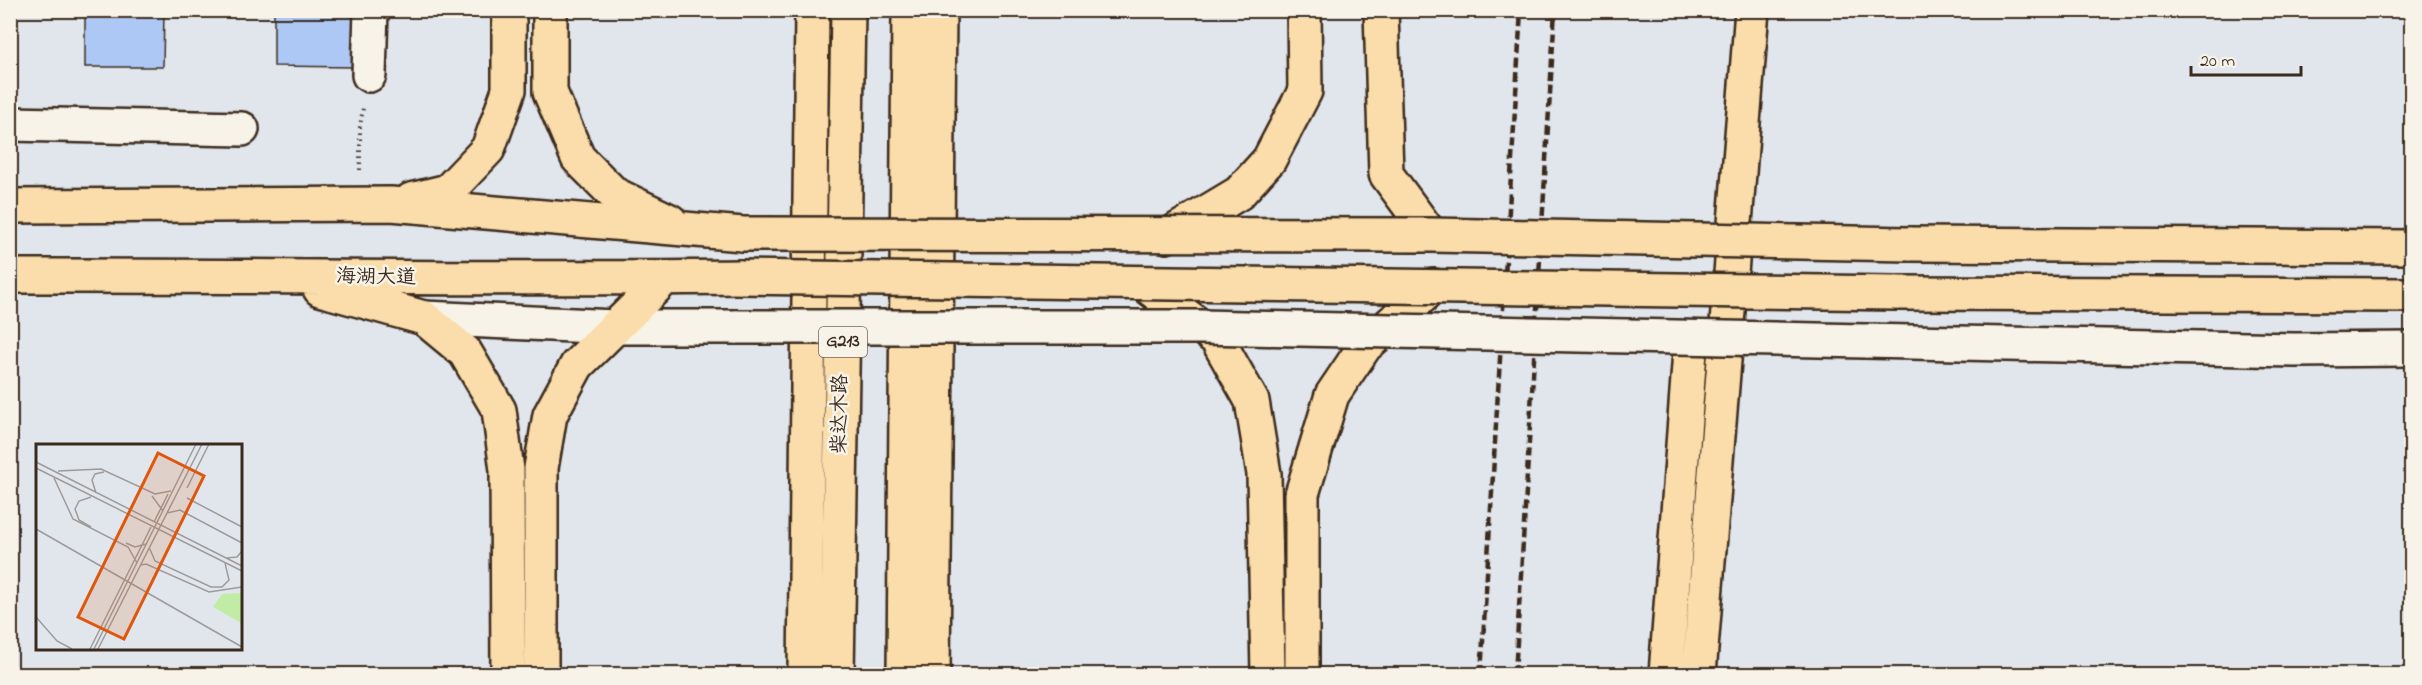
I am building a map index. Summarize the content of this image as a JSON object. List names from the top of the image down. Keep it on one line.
{"streets":{"main road":["海湖大道","G213","柴达木路"]},"scale_bar":"20 m"}
